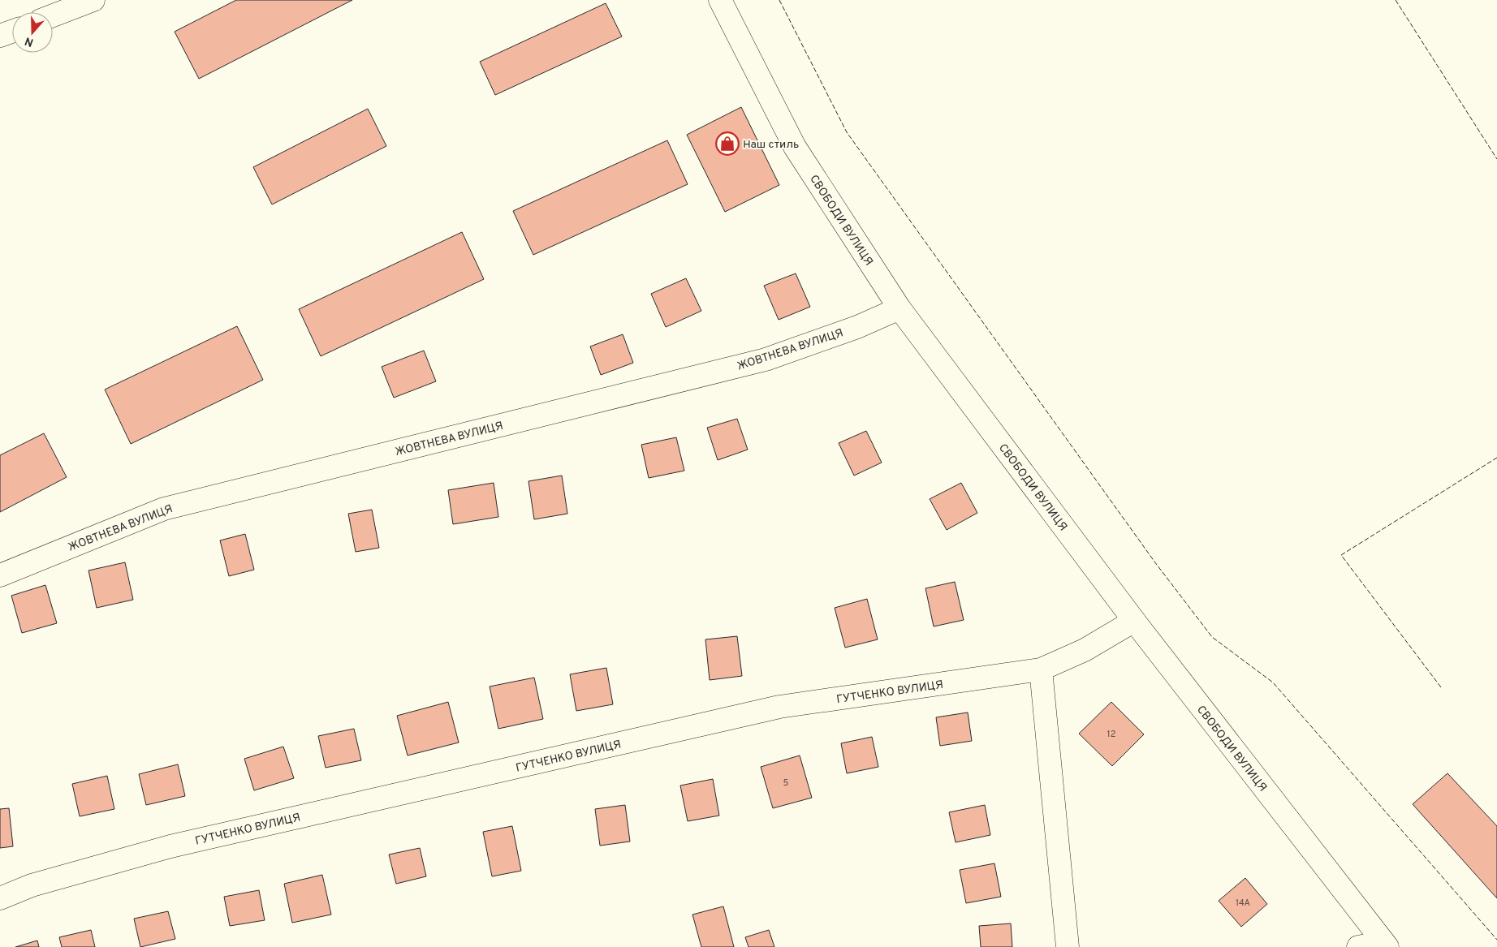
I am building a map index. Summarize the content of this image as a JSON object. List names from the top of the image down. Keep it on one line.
{"streets":{"street":["СВОБОДИ ВУЛИЦЯ","ЖОВТНЕВА ВУЛИЦЯ","ГУТЧЕНКО ВУЛИЦЯ"]},"crossings":[["СВОБОДИ ВУЛИЦЯ","ЖОВТНЕВА ВУЛИЦЯ"],["СВОБОДИ ВУЛИЦЯ","ГУТЧЕНКО ВУЛИЦЯ"]],"places":{"shop":["Наш стиль"]},"house_numbers":["12","5","14А"],"north":"bottom"}
